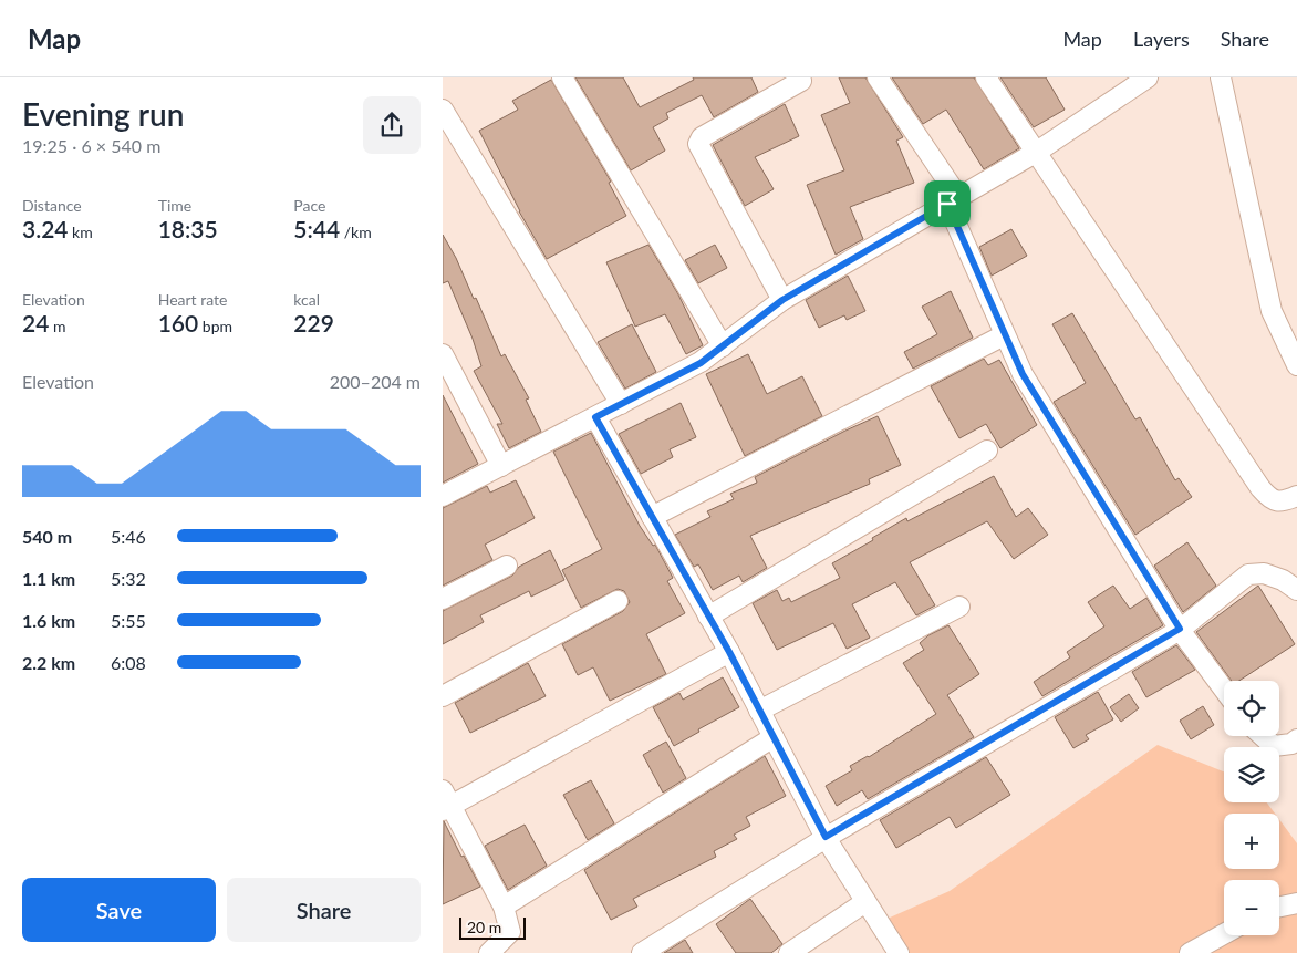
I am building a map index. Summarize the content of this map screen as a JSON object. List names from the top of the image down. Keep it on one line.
{"scale_bar":"20 m","page":{"header":"Map","nav":["Map","Layers","Share"],"heading":["Evening run","19:25 · 6 × 540 m"],"stats":[["Distance","3.24 km"],["Time","18:35"],["Pace","5:44 /km"],["Elevation","24 m"],["Heart rate","160 bpm"],["kcal","229"]],"chart":["Elevation","200–204 m"],"list":[{"name":"540 m","note":"5:46"},{"name":"1.1 km","note":"5:32"},{"name":"1.6 km","note":"5:55"},{"name":"2.2 km","note":"6:08"}],"map_buttons":["+","−"],"buttons":["Save","Share"],"scale":"20 m"}}
